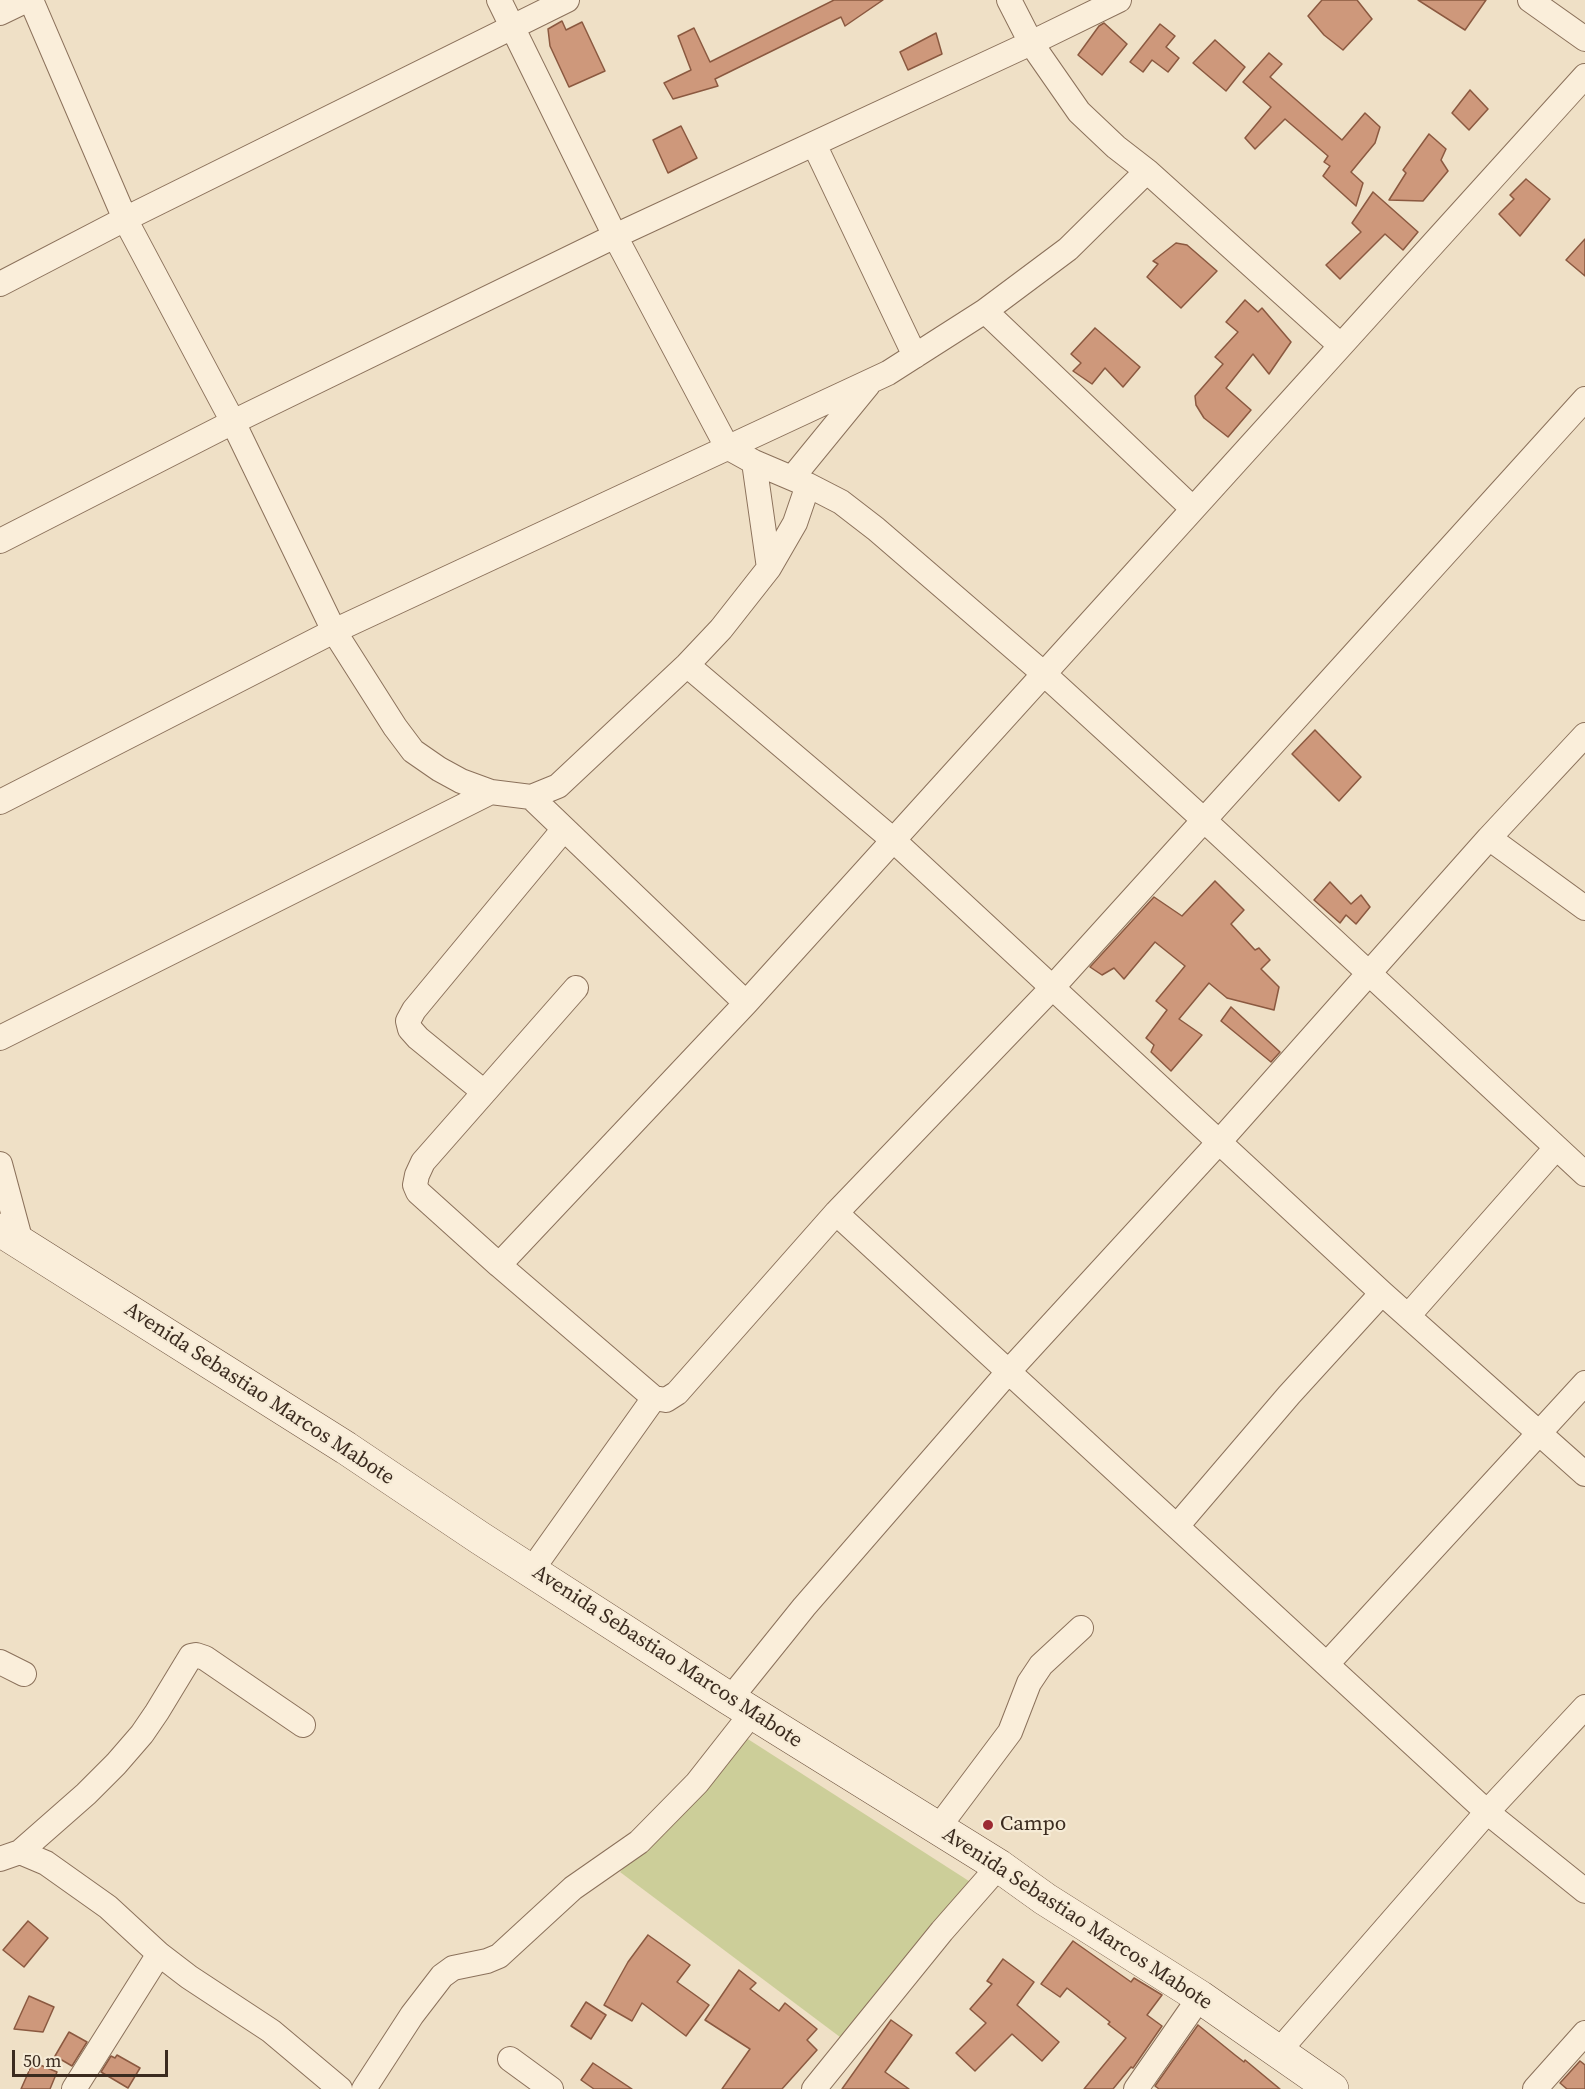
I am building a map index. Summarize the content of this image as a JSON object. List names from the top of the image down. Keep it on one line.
{"streets":{"main road":["Avenida Sebastiao Marcos Mabote"]},"places":["Campo"],"scale_bar":"50 m"}
